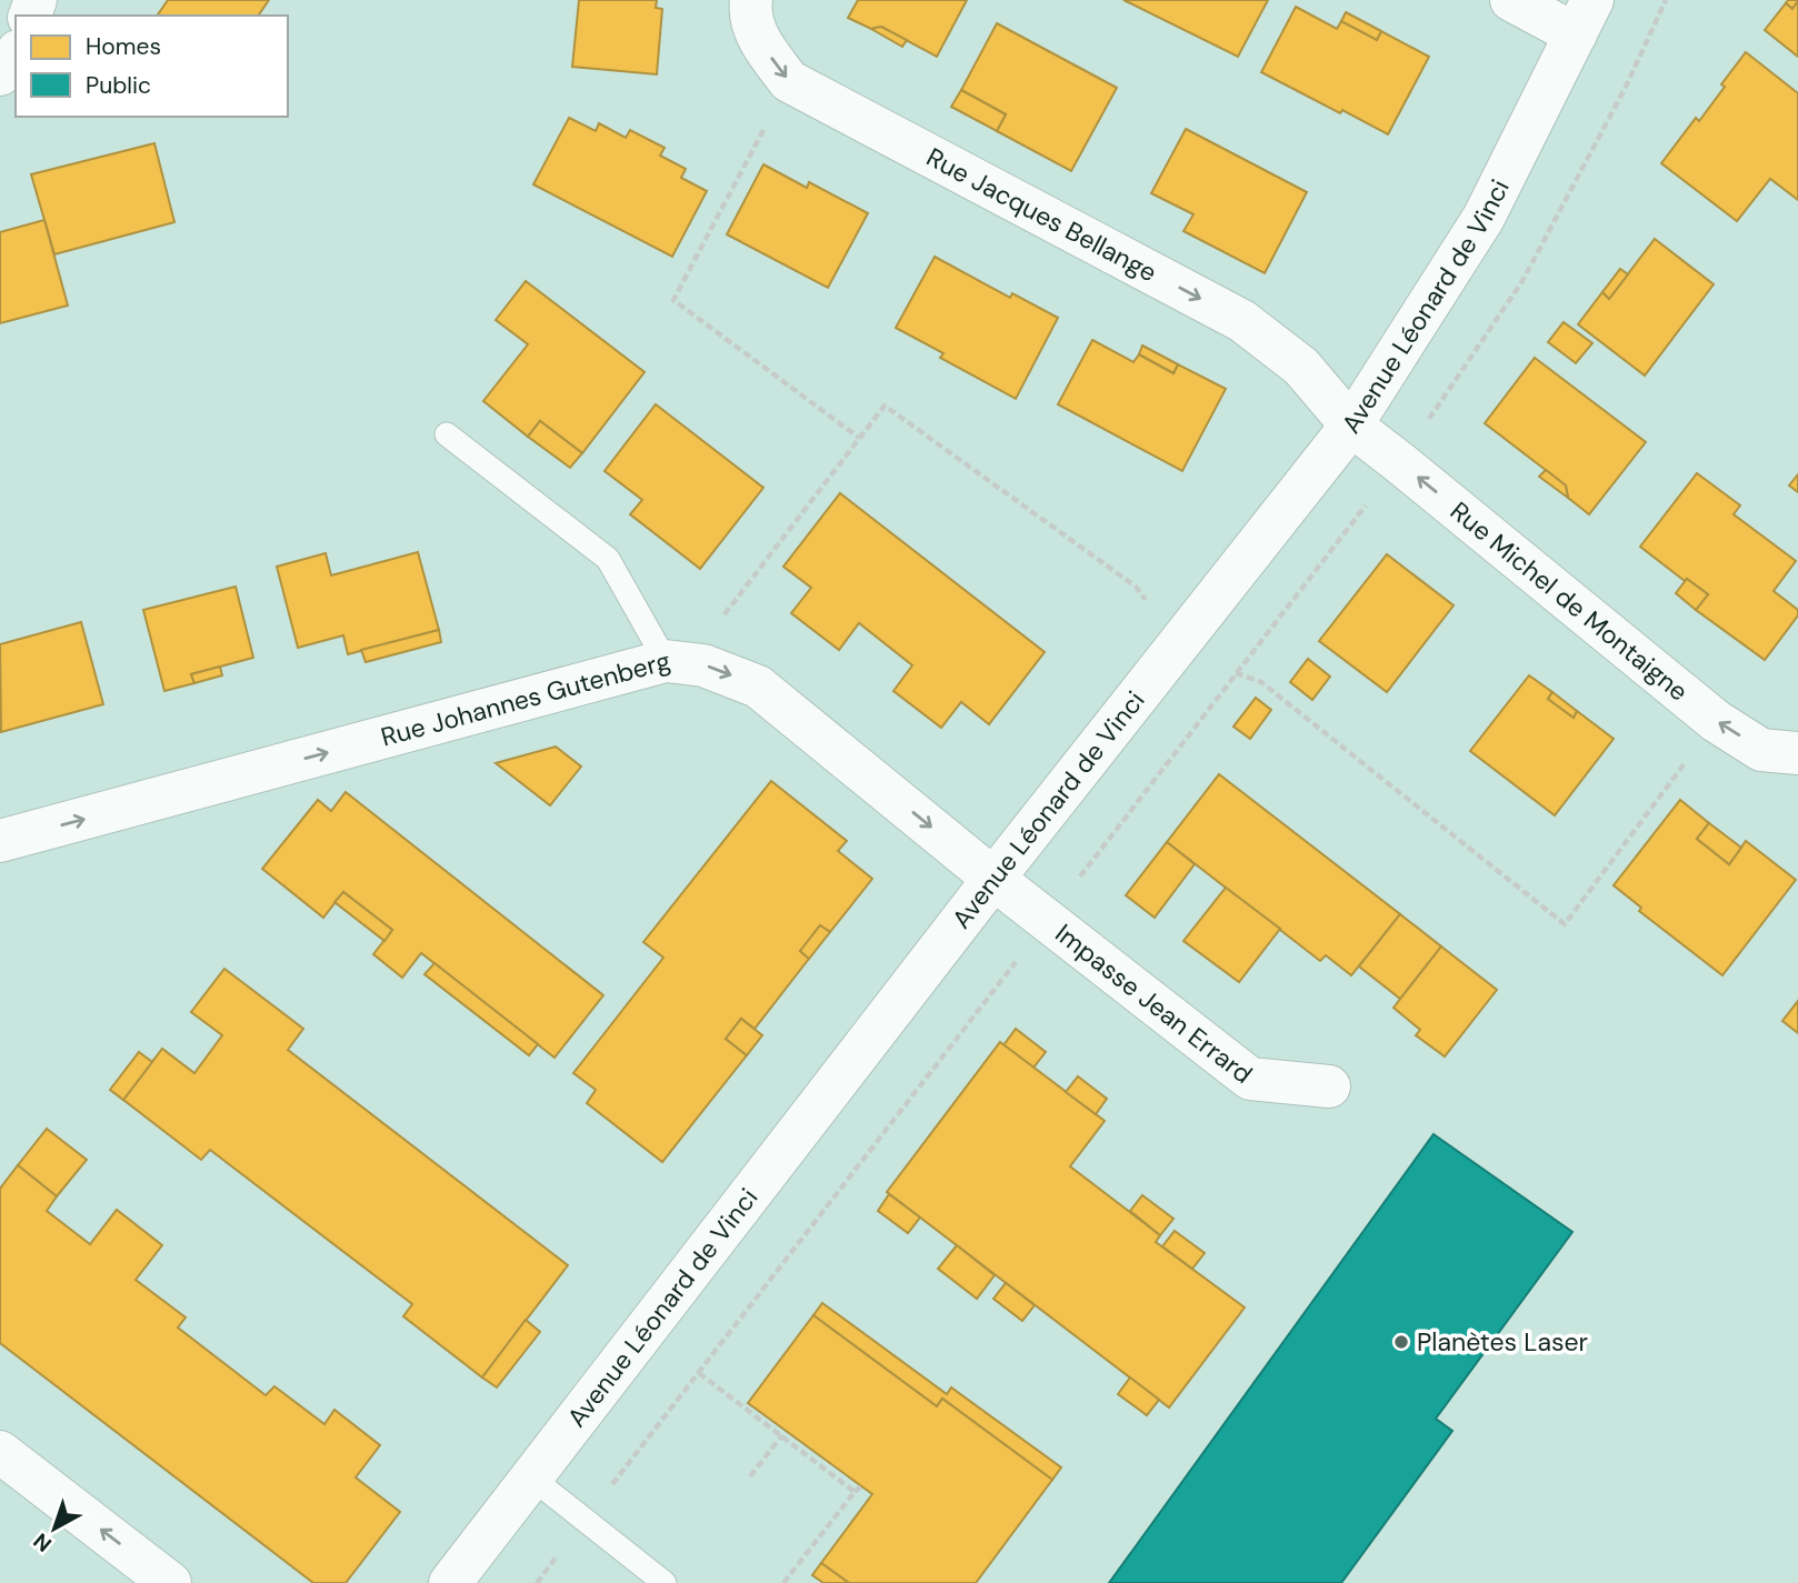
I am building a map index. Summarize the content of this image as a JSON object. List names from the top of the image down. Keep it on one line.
{"streets":{"street":["Rue Jacques Bellange","Avenue Léonard de Vinci","Rue Michel de Montaigne","Rue Johannes Gutenberg","Impasse Jean Errard"]},"crossings":[["Rue Jacques Bellange","Avenue Léonard de Vinci"],["Rue Jacques Bellange","Rue Michel de Montaigne"],["Avenue Léonard de Vinci","Rue Michel de Montaigne"],["Avenue Léonard de Vinci","Rue Johannes Gutenberg"],["Avenue Léonard de Vinci","Impasse Jean Errard"],["Rue Johannes Gutenberg","Impasse Jean Errard"]],"one_way":["Rue Jacques Bellange","Rue Michel de Montaigne","Rue Johannes Gutenberg"],"places":["Planètes Laser"],"legend":["Homes","Public"],"north":"bottom left"}
